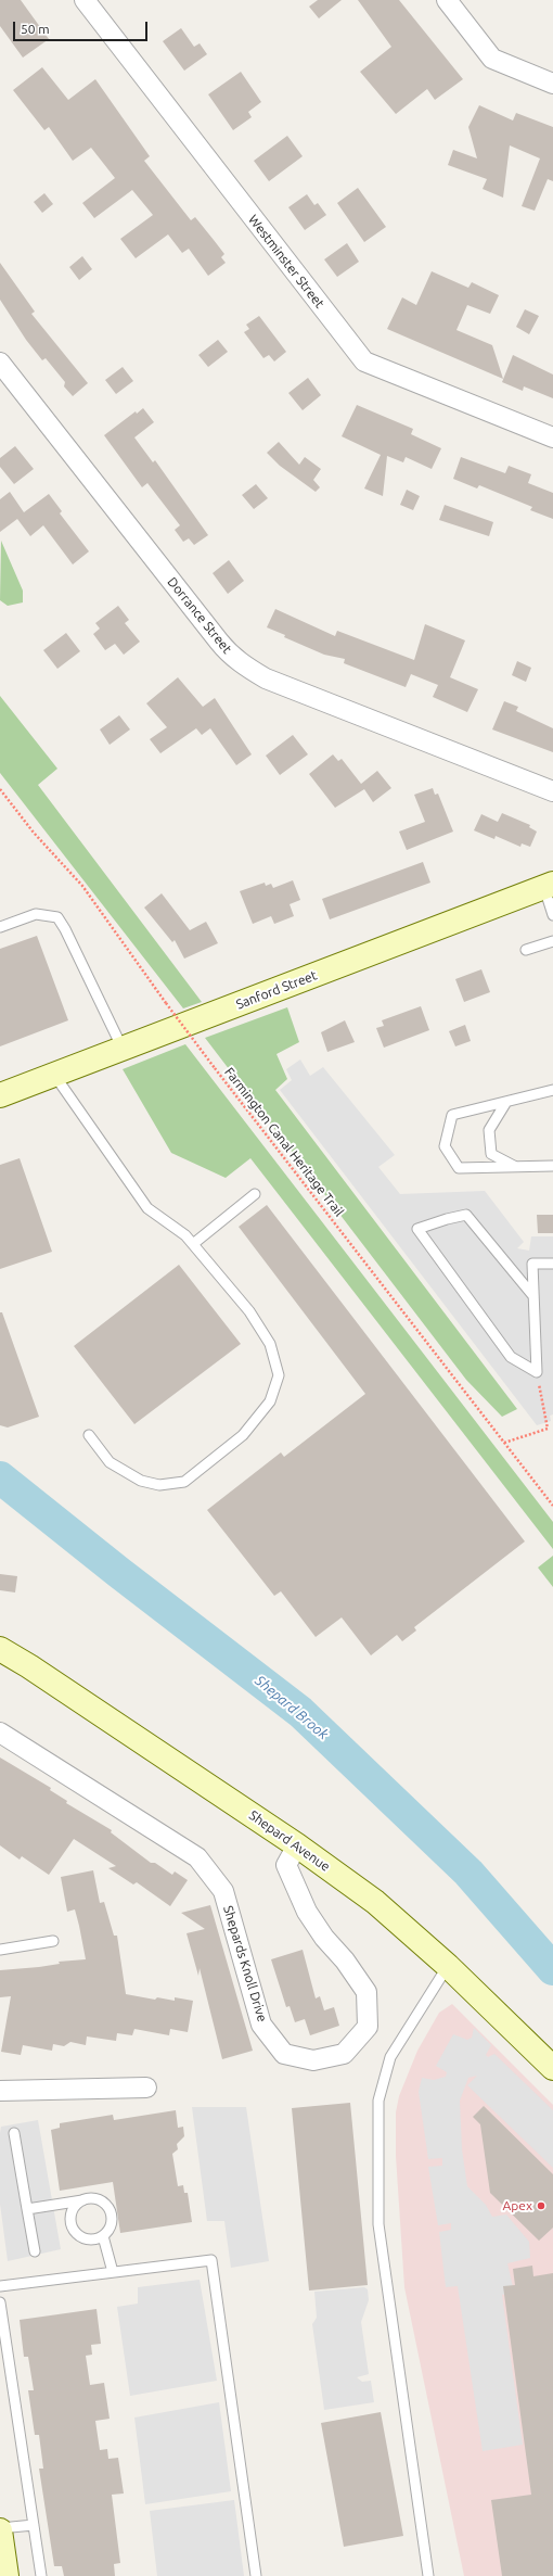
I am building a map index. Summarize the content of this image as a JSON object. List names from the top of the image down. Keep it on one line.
{"streets":{"main road":["Sanford Street","Shepard Avenue"],"street":["Westminster Street","Dorrance Street","Shepards Knoll Drive"],"path":["Farmington Canal Heritage Trail"]},"crossings":[["Shepard Avenue","Shepards Knoll Drive"]],"water":["Shepard Brook"],"places":["Apex"],"scale_bar":"50 m"}
